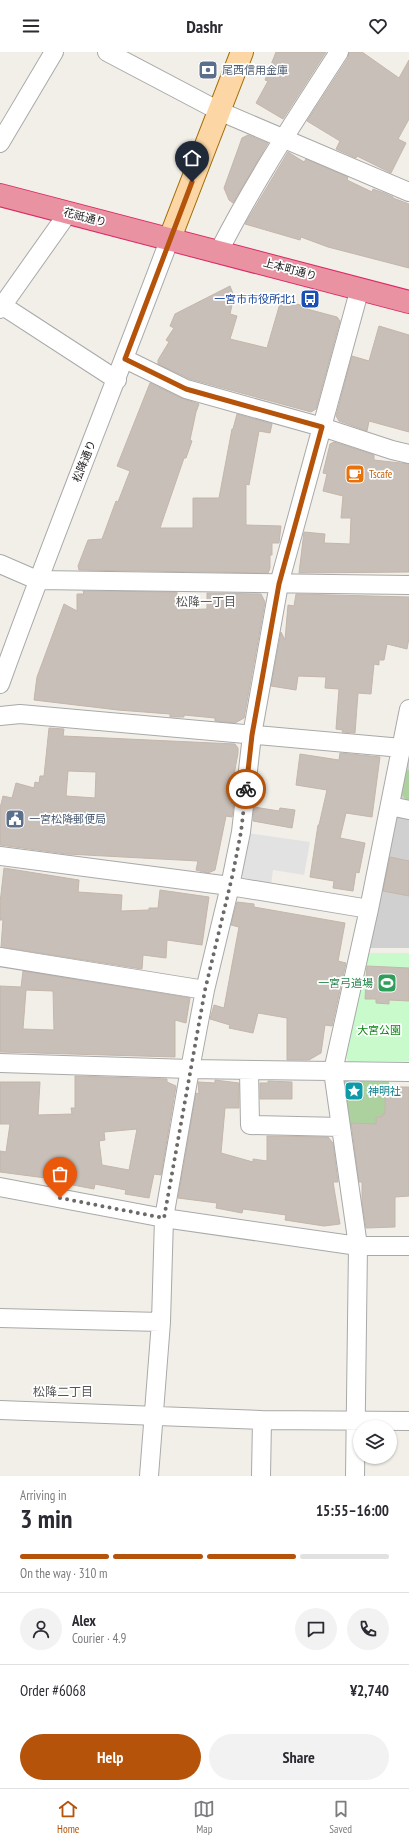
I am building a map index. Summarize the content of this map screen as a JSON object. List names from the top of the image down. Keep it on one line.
{"streets":{"highway":["花祇通り","上本町通り"],"street":["松降通り"]},"crossings":[["花祇通り","上本町通り"],["花祇通り","松降通り"],["上本町通り","松降通り"]],"districts":["松降一丁目","松降二丁目"],"parks":["大宮公園"],"places":{"bank":["尾西信用金庫"],"bus stop":["一宮市市役所北1"],"cafe":["Tscafe"],"public building":["一宮松降郵便局"],"sports":["一宮弓道場"],"place":["神明社"]},"page":{"header":"Dashr","heading":["3 min","Arriving in","15:55–16:00"],"panel":["Alex","Courier · 4.9","Order #6068","¥2,740"],"bar":"On the way · 310 m","buttons":["Help","Share"],"tabs":["Home","Map","Saved"]}}
